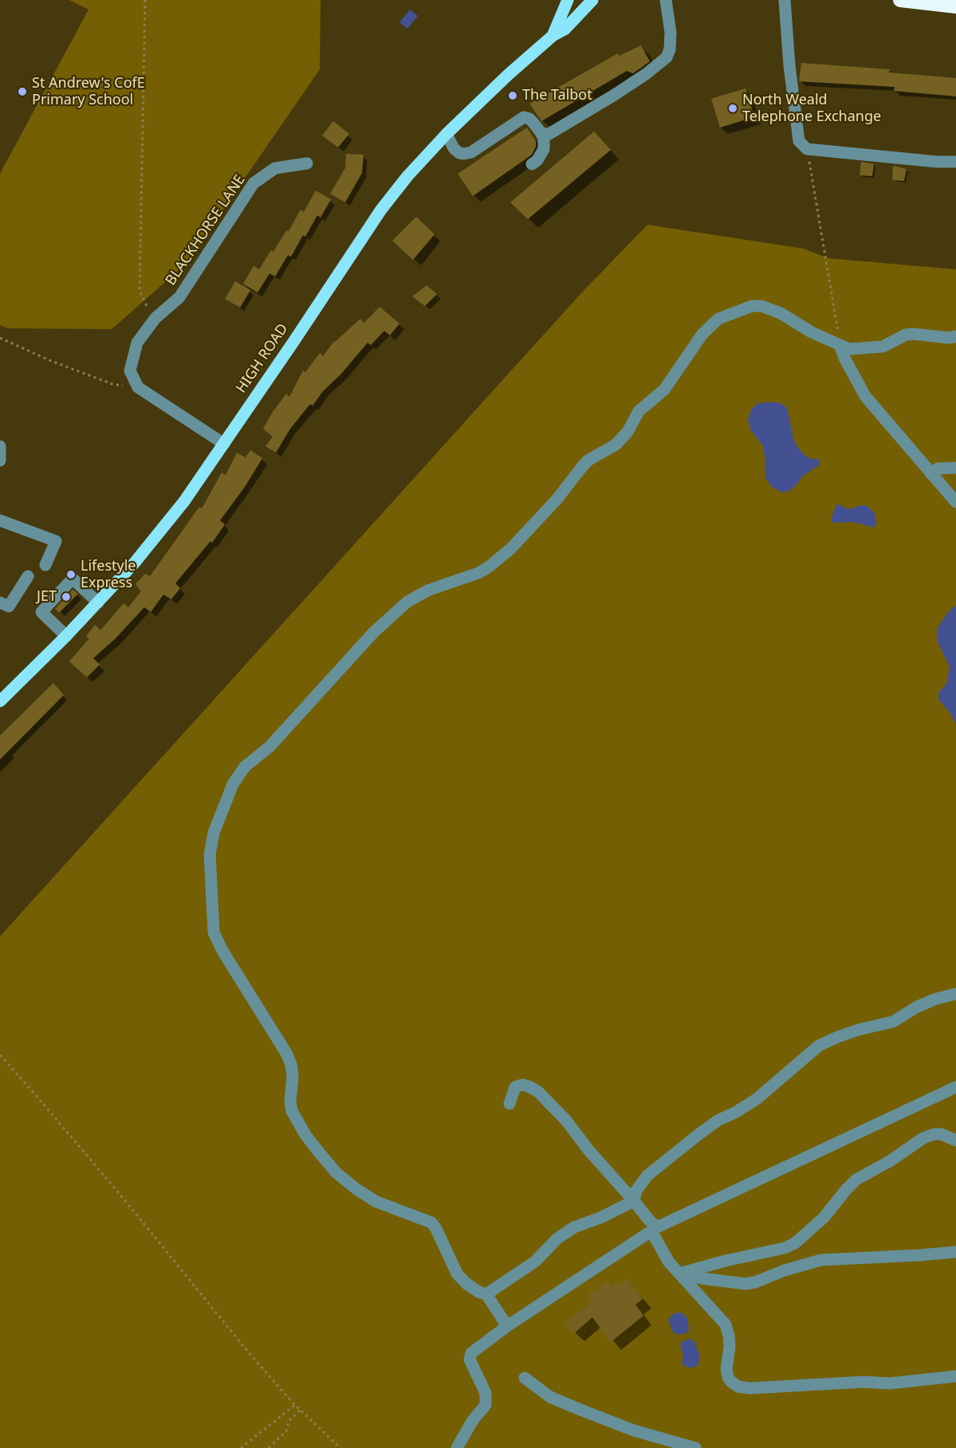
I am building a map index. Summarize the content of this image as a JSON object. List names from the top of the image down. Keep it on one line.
{"streets":{"main road":["HIGH ROAD"],"street":["BLACKHORSE LANE"]},"places":["St Andrew's CofE Primary School","The Talbot","North Weald Telephone Exchange","Lifestyle Express","JET"]}
